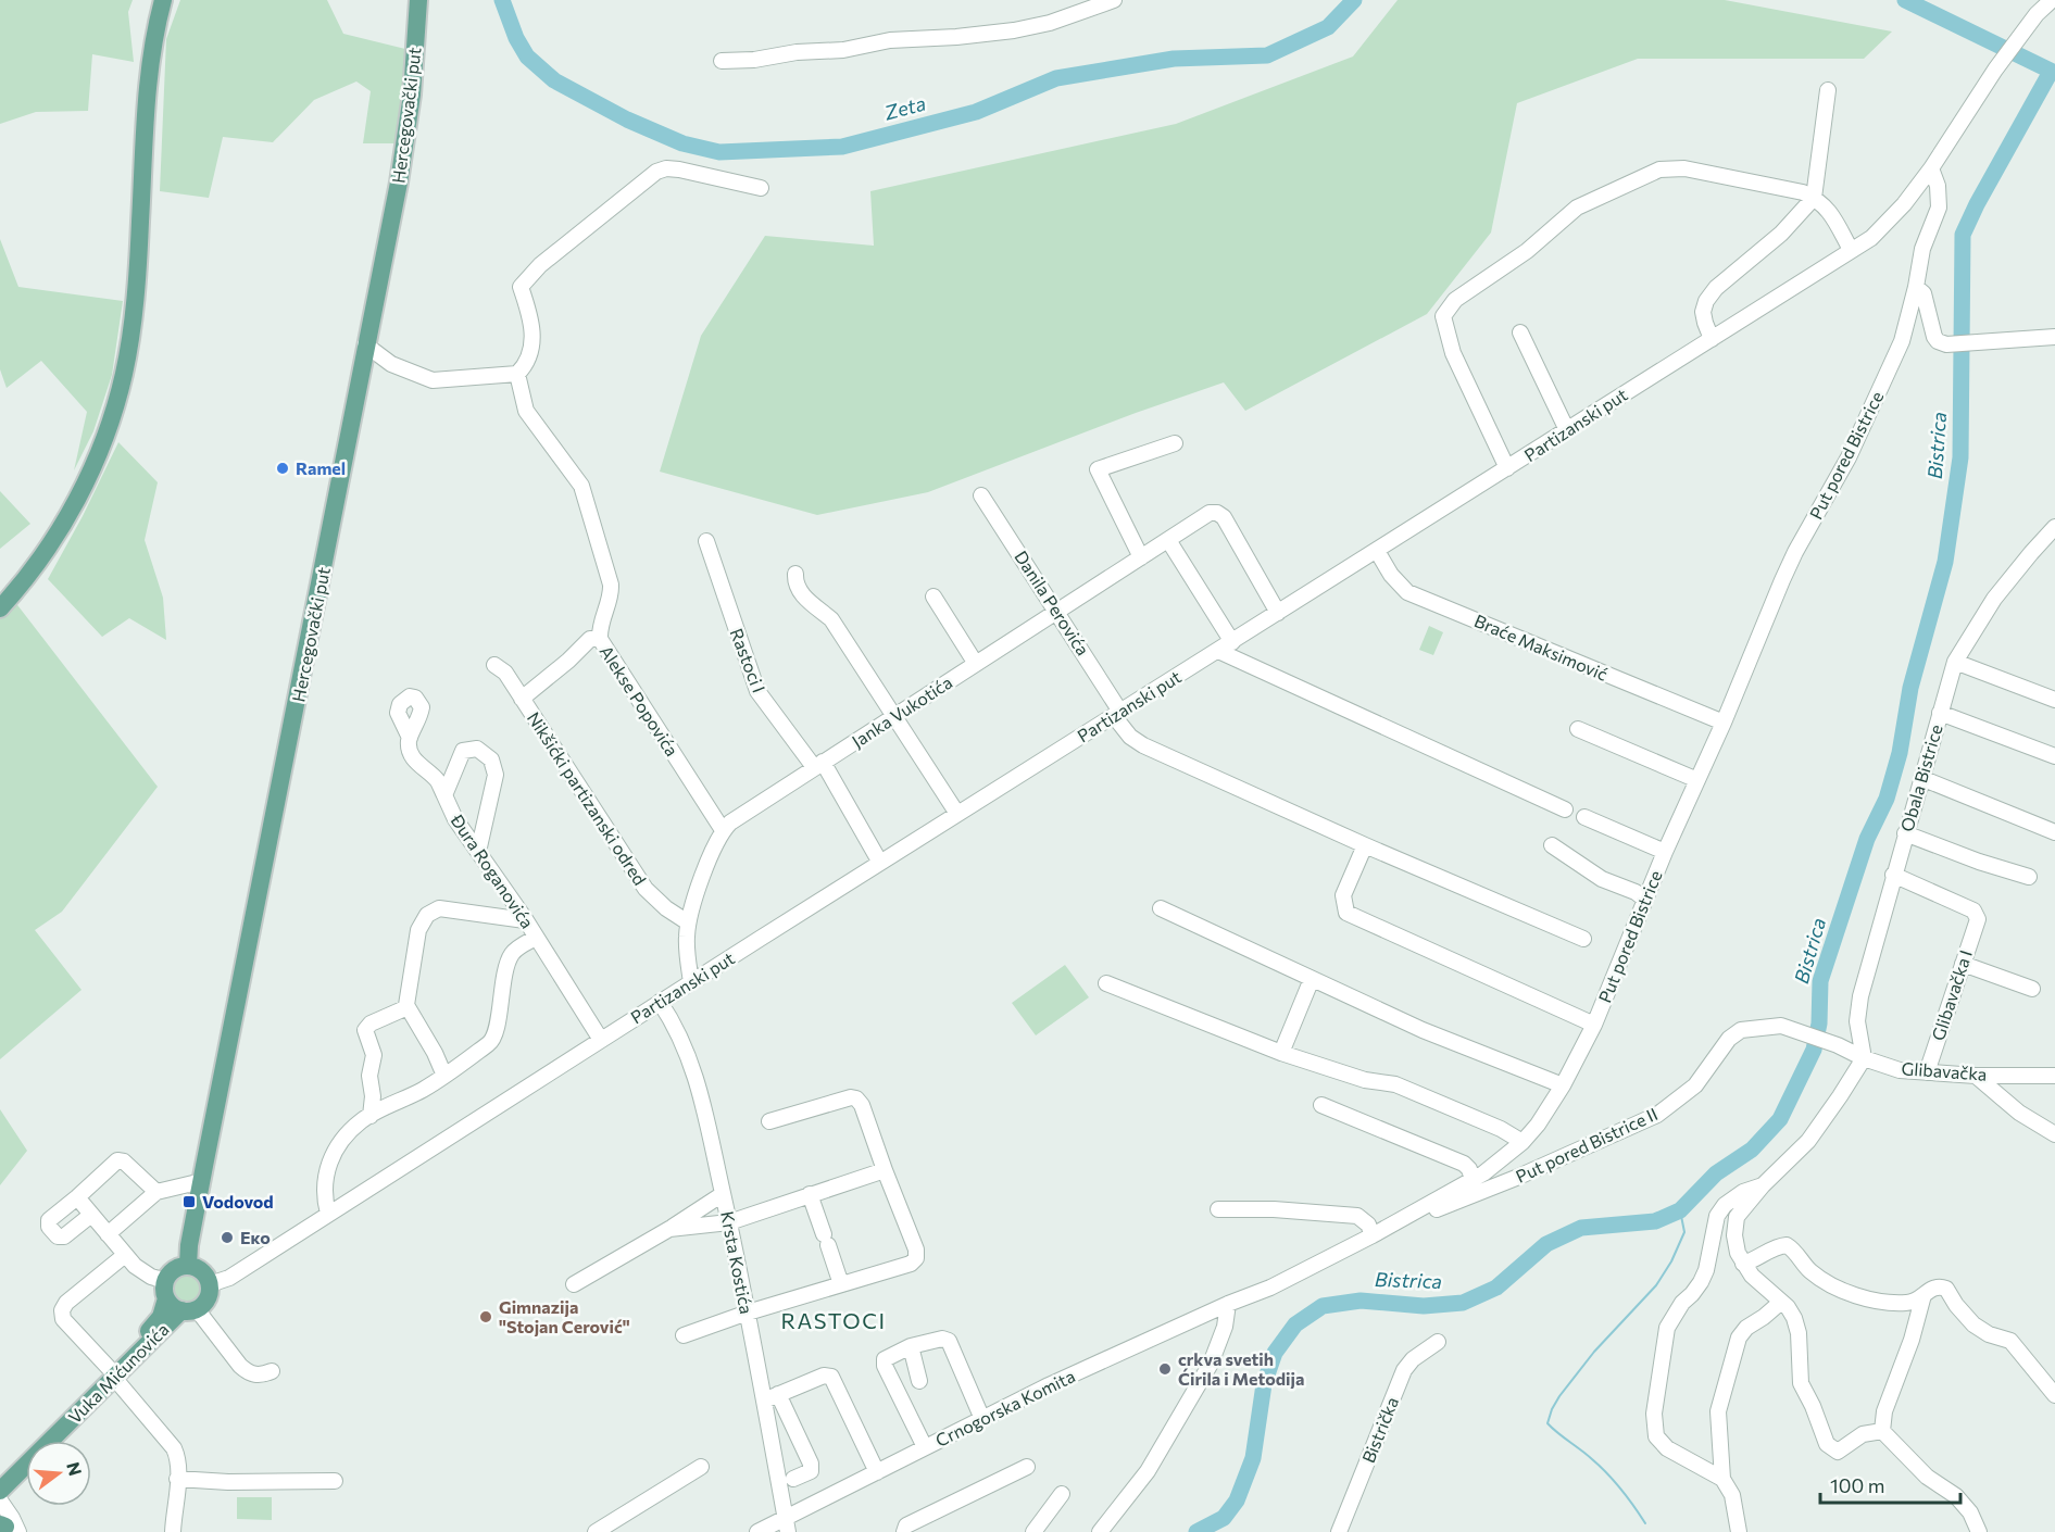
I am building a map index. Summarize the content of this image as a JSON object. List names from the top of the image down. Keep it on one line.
{"streets":{"main road":["Hercegovački put","Vuka Mićunovića"],"street":["Partizanski put","Put pored Bistrice","Danila Perovića","Braće Maksimović","Rastoci I","Alekse Popovića","Janka Vukotića","Obala Bistrice","Nikšićki partizanski odred","Đura Roganovića","Glibavačka I","Glibavačka","Put pored Bistrice II","Krsta Kostića","Crnogorska Komita","Bistrička"]},"crossings":[["Hercegovački put","Partizanski put"],["Hercegovački put","Vuka Mićunovića"],["Partizanski put","Put pored Bistrice"],["Partizanski put","Danila Perovića"],["Partizanski put","Braće Maksimović"],["Partizanski put","Rastoci I"],["Partizanski put","Janka Vukotića"],["Partizanski put","Đura Roganovića"],["Partizanski put","Krsta Kostića"],["Partizanski put","Vuka Mićunovića"],["Put pored Bistrice","Braće Maksimović"],["Put pored Bistrice","Put pored Bistrice II"],["Put pored Bistrice","Crnogorska Komita"],["Danila Perovića","Janka Vukotića"],["Rastoci I","Janka Vukotića"],["Alekse Popovića","Janka Vukotića"],["Janka Vukotića","Nikšićki partizanski odred"],["Obala Bistrice","Glibavačka I"],["Obala Bistrice","Glibavačka"],["Glibavačka I","Glibavačka"],["Glibavačka","Put pored Bistrice II"],["Krsta Kostića","Crnogorska Komita"]],"districts":["RASTOCI"],"water":["Zeta","Bistrica"],"places":{"other":["Ramel","Еко","Gimnazija \"Stojan Cerović\"","crkva svetih Ćirila i Metodija"],"transit":["Vodovod"]},"scale_bar":"100 m","north":"right"}
